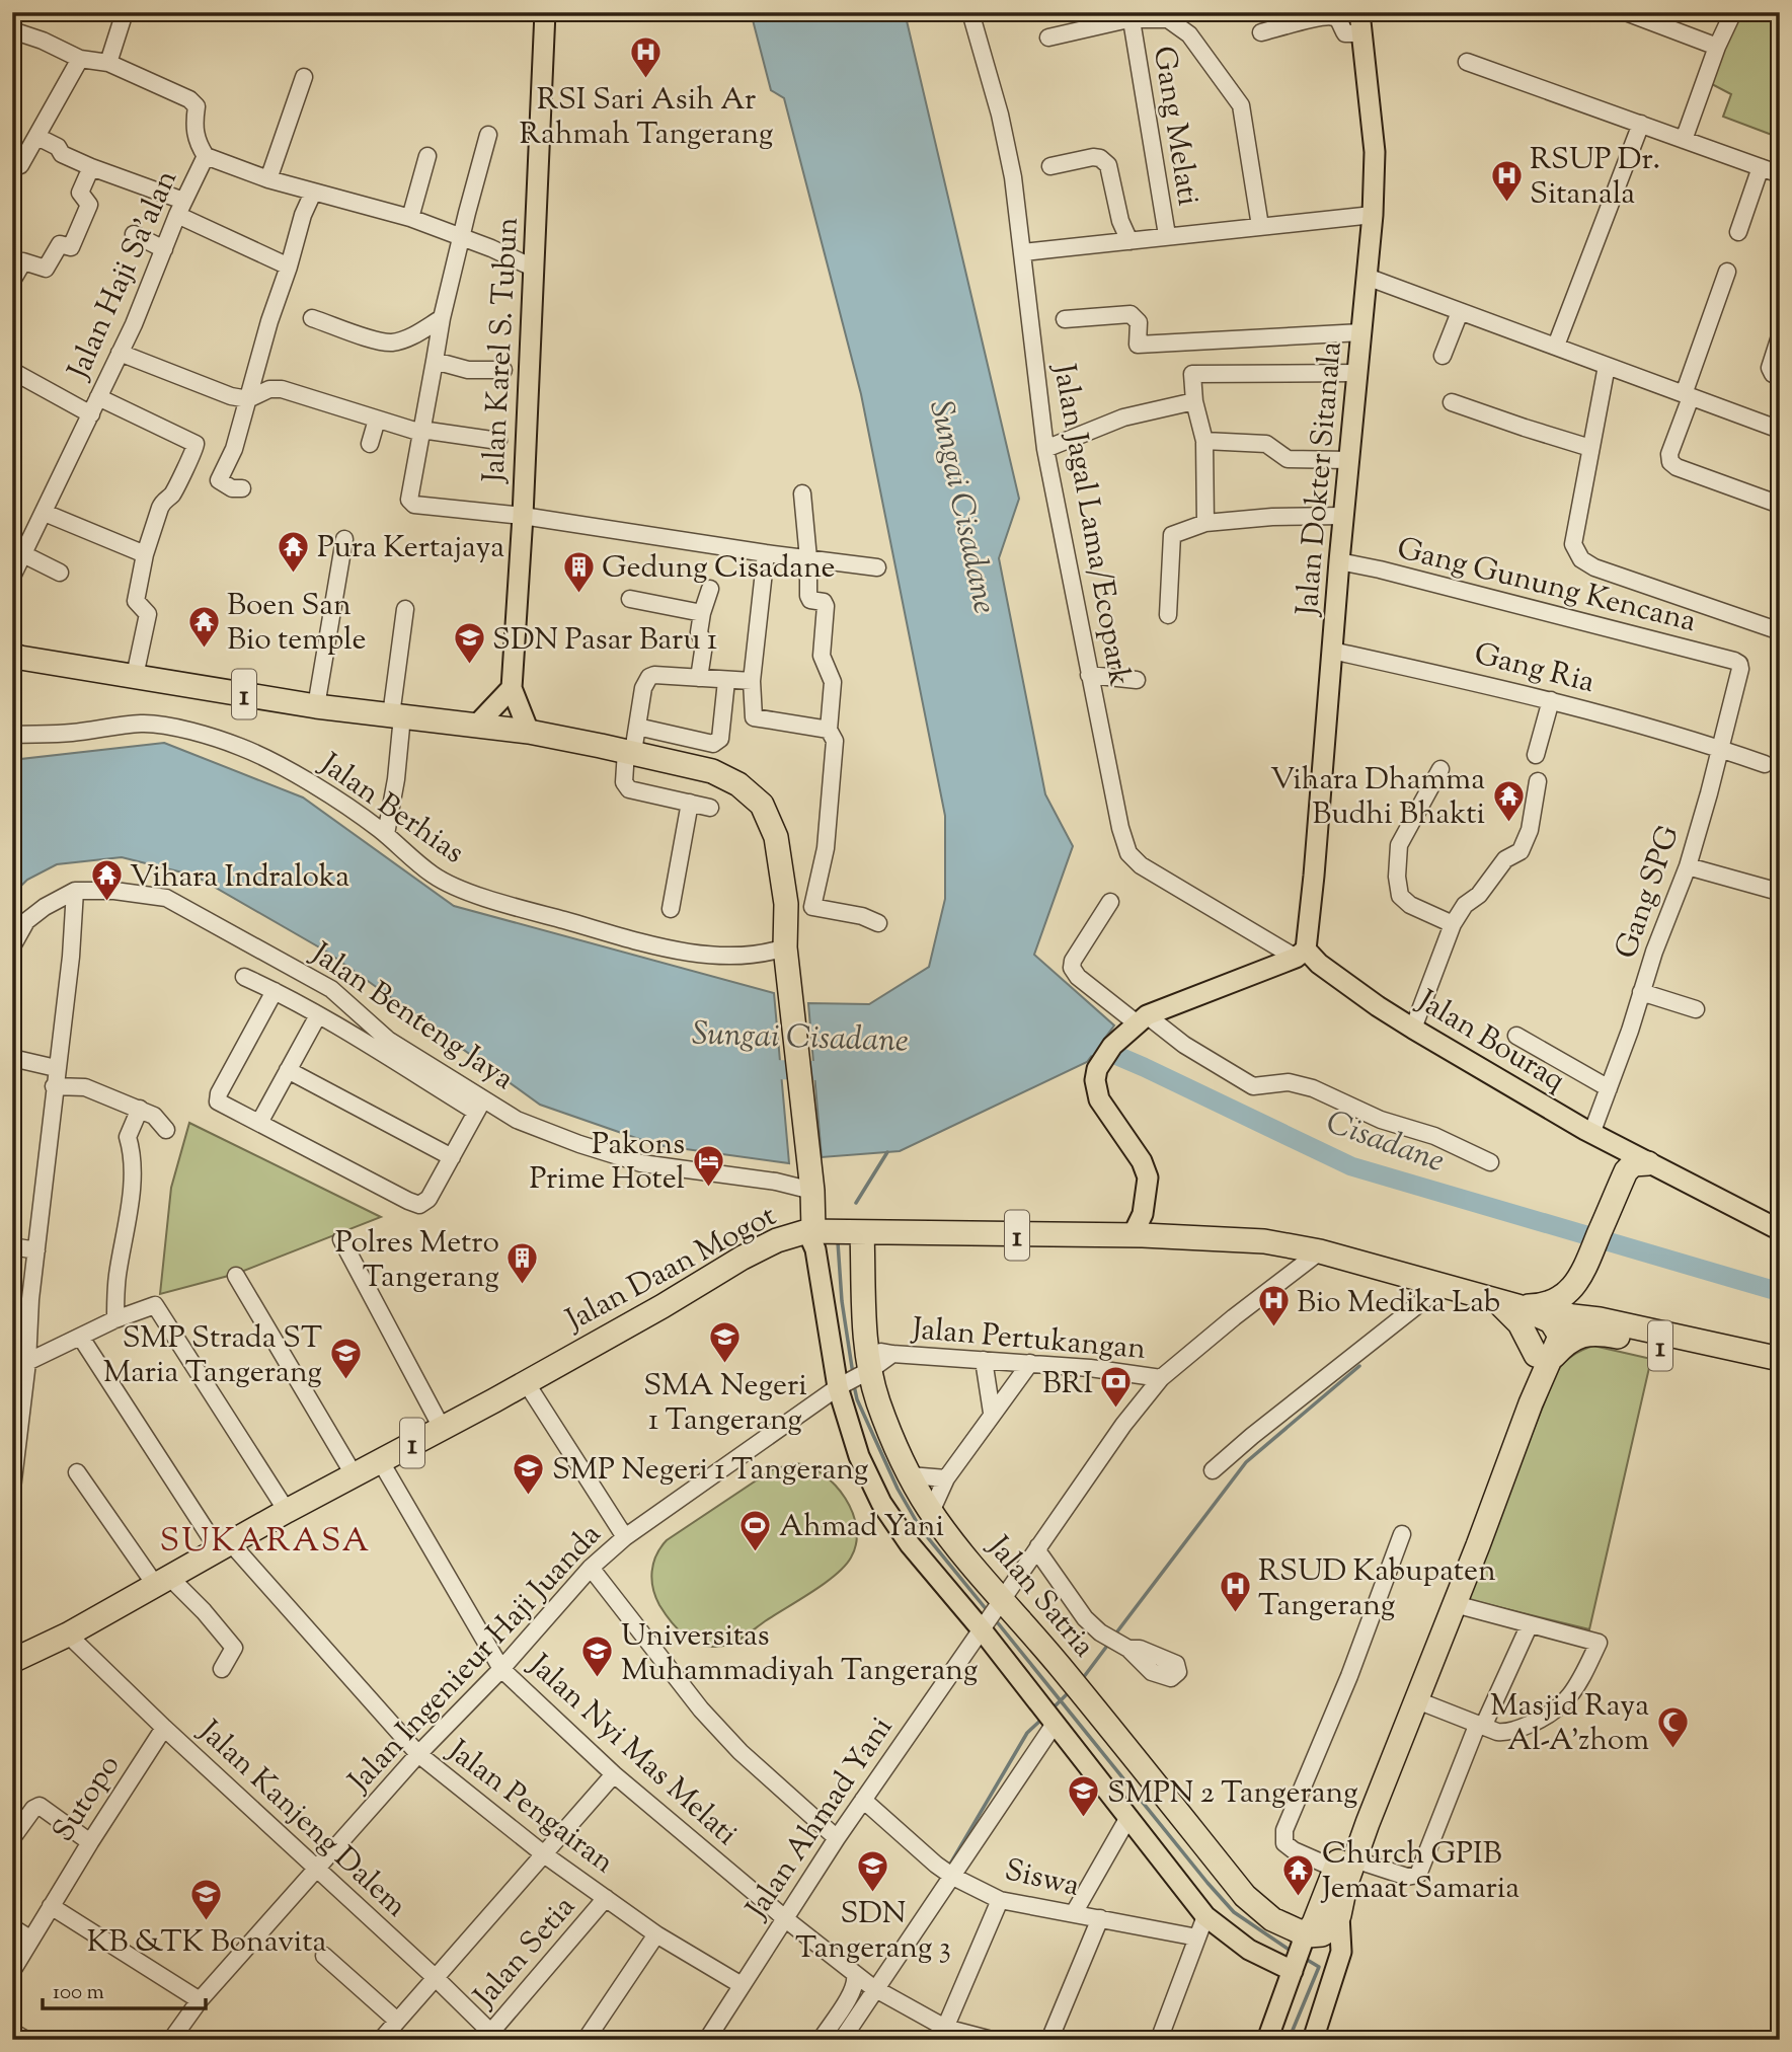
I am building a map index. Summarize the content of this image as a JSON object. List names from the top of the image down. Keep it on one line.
{"streets":{"highway":["1","Jalan Daan Mogot","Jalan Satria"],"main road":["Jalan Karel S. Tubun","Jalan Dokter Sitanala","Jalan Bouraq"],"street":["Gang Melati","Jalan Haji Sa'alan","Jalan Jagal Lama/Ecopark","Gang Gunung Kencana","Gang Ria","Jalan Berhias","Gang SPG","Jalan Benteng Jaya","Jalan Pertukangan","Jalan Ingenieur Haji Juanda","Jalan Nyi Mas Melati","Sutopo","Jalan Pengairan","Jalan Ahmad Yani","Jalan Kanjeng Dalem","Siswa","Jalan Setia"]},"crossings":[["Jalan Haji Sa'alan","Jalan Karel S. Tubun"],["Jalan Karel S. Tubun","1"],["Jalan Dokter Sitanala","Jalan Jagal Lama/Ecopark"],["Jalan Dokter Sitanala","Gang Gunung Kencana"],["Jalan Dokter Sitanala","Gang Ria"],["Jalan Dokter Sitanala","Jalan Bouraq"],["Jalan Jagal Lama/Ecopark","Jalan Bouraq"],["Gang Gunung Kencana","Gang SPG"],["Gang Ria","Gang SPG"],["1","Jalan Berhias"],["1","Jalan Benteng Jaya"],["1","Jalan Daan Mogot"],["Gang SPG","Jalan Bouraq"],["Jalan Daan Mogot","Jalan Satria"],["Jalan Daan Mogot","Jalan Nyi Mas Melati"],["Jalan Daan Mogot","Jalan Pengairan"],["Jalan Daan Mogot","Jalan Ahmad Yani"],["Jalan Daan Mogot","Jalan Kanjeng Dalem"],["Jalan Pertukangan","Jalan Satria"],["Jalan Pertukangan","Jalan Ingenieur Haji Juanda"],["Jalan Pertukangan","Jalan Ahmad Yani"],["Jalan Satria","Jalan Ingenieur Haji Juanda"],["Jalan Satria","Jalan Ahmad Yani"],["Jalan Ingenieur Haji Juanda","Jalan Nyi Mas Melati"],["Jalan Ingenieur Haji Juanda","Jalan Pengairan"],["Jalan Ingenieur Haji Juanda","Jalan Kanjeng Dalem"],["Jalan Nyi Mas Melati","Jalan Ahmad Yani"],["Sutopo","Jalan Kanjeng Dalem"],["Jalan Pengairan","Jalan Ahmad Yani"],["Jalan Pengairan","Jalan Setia"],["Jalan Ahmad Yani","Siswa"],["Jalan Kanjeng Dalem","Jalan Setia"]],"districts":["SUKARASA"],"water":["Sungai Cisadane","Cisadane"],"places":{"hospital":["RSI Sari Asih Ar Rahmah Tangerang","RSUP Dr. Sitanala","Bio Medika Lab","RSUD Kabupaten Tangerang"],"temple":["Pura Kertajaya","Boen San Bio temple","Vihara Dhamma Budhi Bhakti","Vihara Indraloka","Church GPIB Jemaat Samaria"],"building":["Gedung Cisadane","Polres Metro Tangerang"],"school or university":["SDN Pasar Baru 1","SMA Negeri 1 Tangerang","SMP Strada ST Maria Tangerang","SMP Negeri 1 Tangerang","Universitas Muhammadiyah Tangerang","SMPN 2 Tangerang","SDN Tangerang 3","KB &TK Bonavita"],"hotel":["Pakons Prime Hotel"],"bank":["BRI"],"sports":["Ahmad Yani"],"mosque":["Masjid Raya Al-A'zhom"]},"scale_bar":"100 m"}
